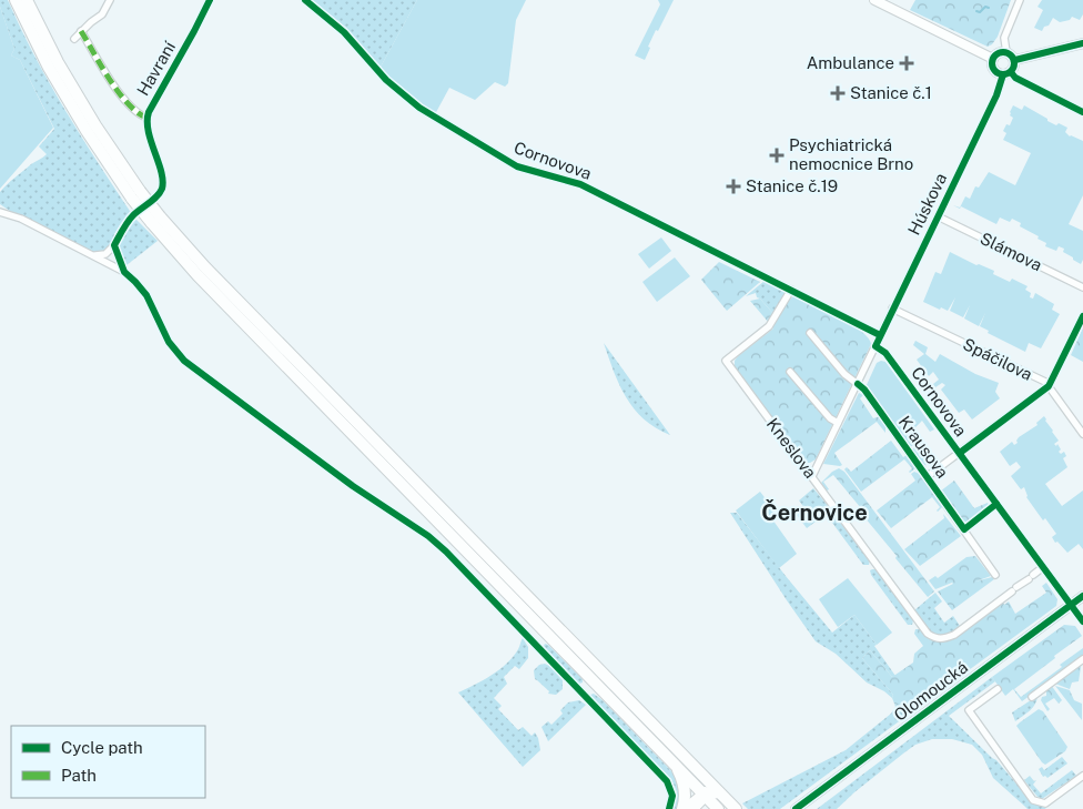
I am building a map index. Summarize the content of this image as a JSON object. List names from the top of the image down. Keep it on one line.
{"streets":{"main road":["Olomoucká"],"street":["Havraní","Cornovova","Húskova","Slámova","Spáčilova","Krausova","Kneslova"]},"crossings":[["Cornovova","Húskova"],["Cornovova","Kneslova"],["Cornovova","Olomoucká"],["Húskova","Slámova"],["Húskova","Spáčilova"],["Húskova","Krausova"],["Húskova","Kneslova"],["Kneslova","Olomoucká"]],"districts":["Černovice"],"places":{"health":["Ambulance","Stanice č.1","Psychiatrická nemocnice Brno","Stanice č.19"]},"legend":["Cycle path","Path"]}
